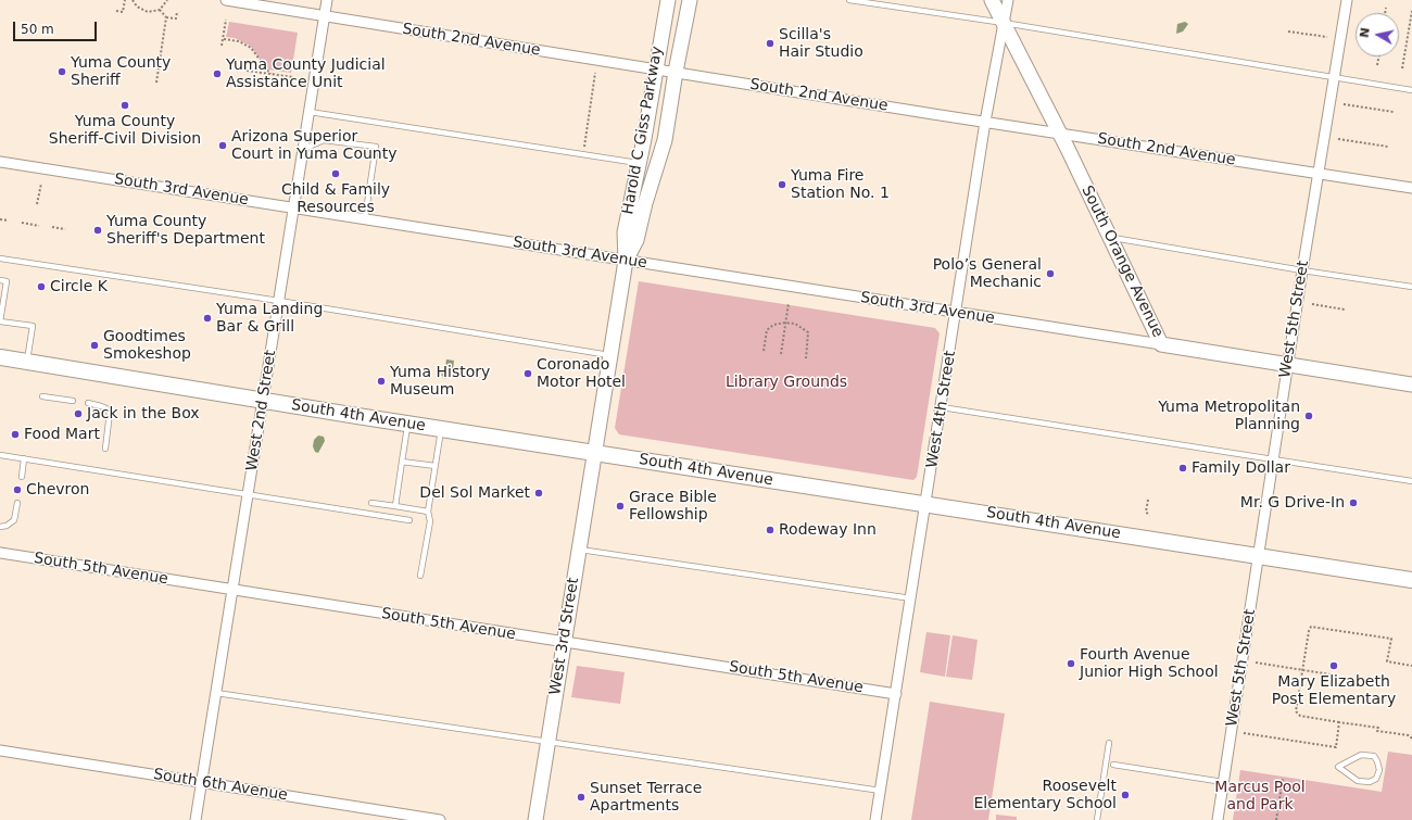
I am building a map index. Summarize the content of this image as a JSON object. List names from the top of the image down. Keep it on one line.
{"streets":{"main road":["South 4th Avenue"],"street":["South 2nd Avenue","Harold C Giss Parkway","South 3rd Avenue","South Orange Avenue","West 5th Street","West 4th Street","West 2nd Street","South 5th Avenue","West 3rd Street","South 6th Avenue"]},"crossings":[["South 2nd Avenue","Harold C Giss Parkway"],["South 2nd Avenue","South Orange Avenue"],["South 2nd Avenue","West 5th Street"],["South 2nd Avenue","West 4th Street"],["South 2nd Avenue","West 2nd Street"],["Harold C Giss Parkway","South 3rd Avenue"],["Harold C Giss Parkway","South 4th Avenue"],["Harold C Giss Parkway","West 3rd Street"],["South 3rd Avenue","South Orange Avenue"],["South 3rd Avenue","West 4th Street"],["South 3rd Avenue","West 2nd Street"],["South Orange Avenue","West 5th Street"],["South Orange Avenue","West 4th Street"],["West 5th Street","South 4th Avenue"],["West 4th Street","South 4th Avenue"],["West 4th Street","South 5th Avenue"],["West 2nd Street","South 4th Avenue"],["West 2nd Street","South 5th Avenue"],["West 2nd Street","South 6th Avenue"],["South 4th Avenue","West 3rd Street"],["South 5th Avenue","West 3rd Street"]],"parks":["Library Grounds","Marcus Pool and Park"],"places":["Scilla's Hair Studio","Yuma County Sheriff","Yuma County Judicial Assistance Unit","Yuma County Sheriff-Civil Division","Arizona Superior Court in Yuma County","Child & Family Resources","Yuma Fire Station No. 1","Yuma County Sheriff's Department","Polo’s General Mechanic","Circle K","Yuma Landing Bar & Grill","Goodtimes Smokeshop","Coronado Motor Hotel","Yuma History Museum","Jack in the Box","Yuma Metropolitan Planning","Food Mart","Family Dollar","Chevron","Del Sol Market","Mr. G Drive-In","Grace Bible Fellowship","Rodeway Inn","Fourth Avenue Junior High School","Mary Elizabeth Post Elementary","Roosevelt Elementary School","Sunset Terrace Apartments"],"scale_bar":"50 m","north":"left"}
